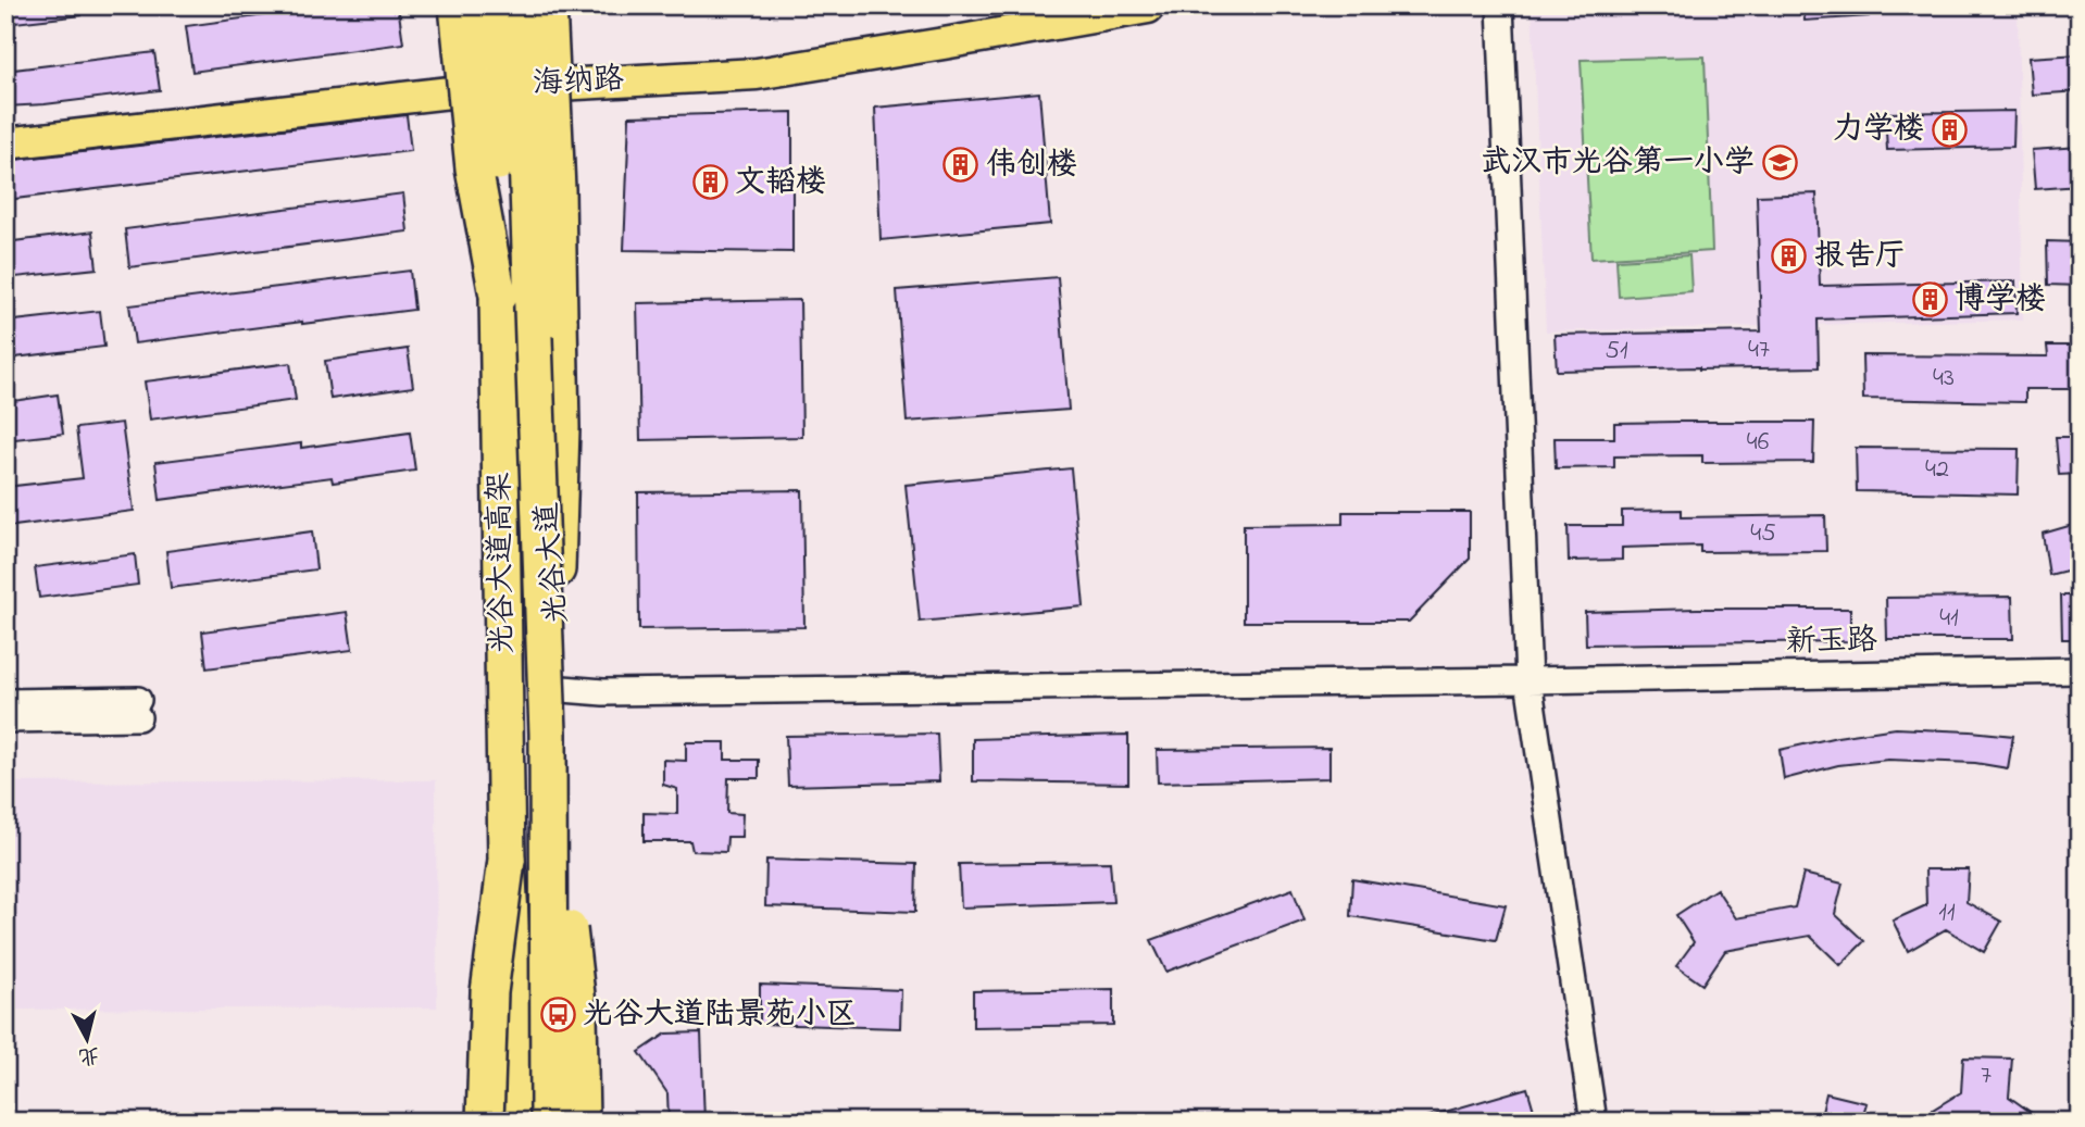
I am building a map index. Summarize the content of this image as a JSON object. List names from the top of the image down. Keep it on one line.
{"streets":{"highway":["光谷大道高架"],"main road":["海纳路","光谷大道"],"street":["新玉路"]},"crossings":[["海纳路","光谷大道"],["光谷大道","新玉路"]],"places":{"building":["力学楼","伟创楼","文韬楼","报告厅","博学楼"],"school or university":["武汉市光谷第一小学"],"bus stop":["光谷大道陆景苑小区"]},"house_numbers":["47","51","43","46","42","45","41","11","7"],"north":"bottom"}
